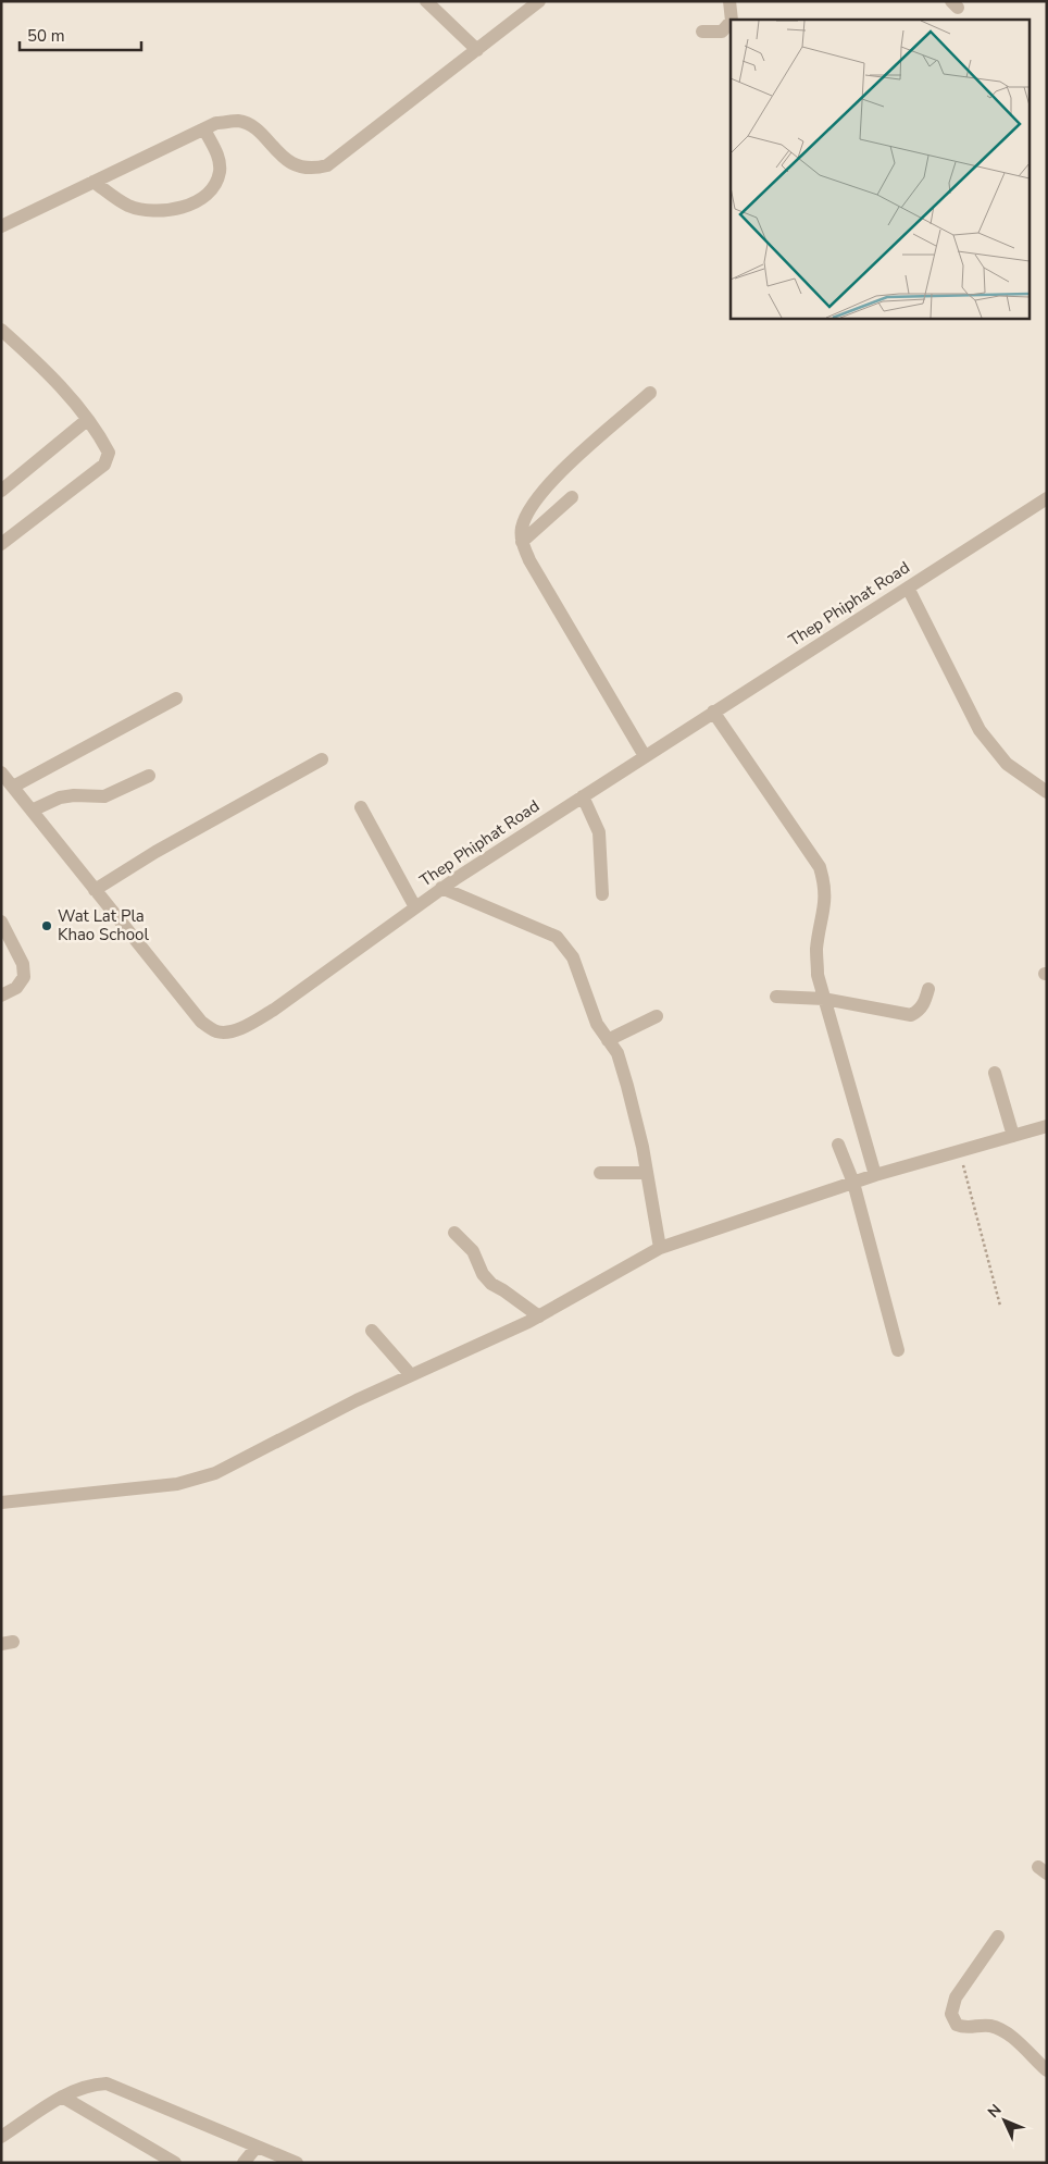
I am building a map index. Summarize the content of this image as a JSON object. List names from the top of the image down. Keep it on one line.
{"streets":{"street":["Thep Phiphat Road"]},"places":["Wat Lat Pla Khao School"],"scale_bar":"50 m","north":"top left"}
